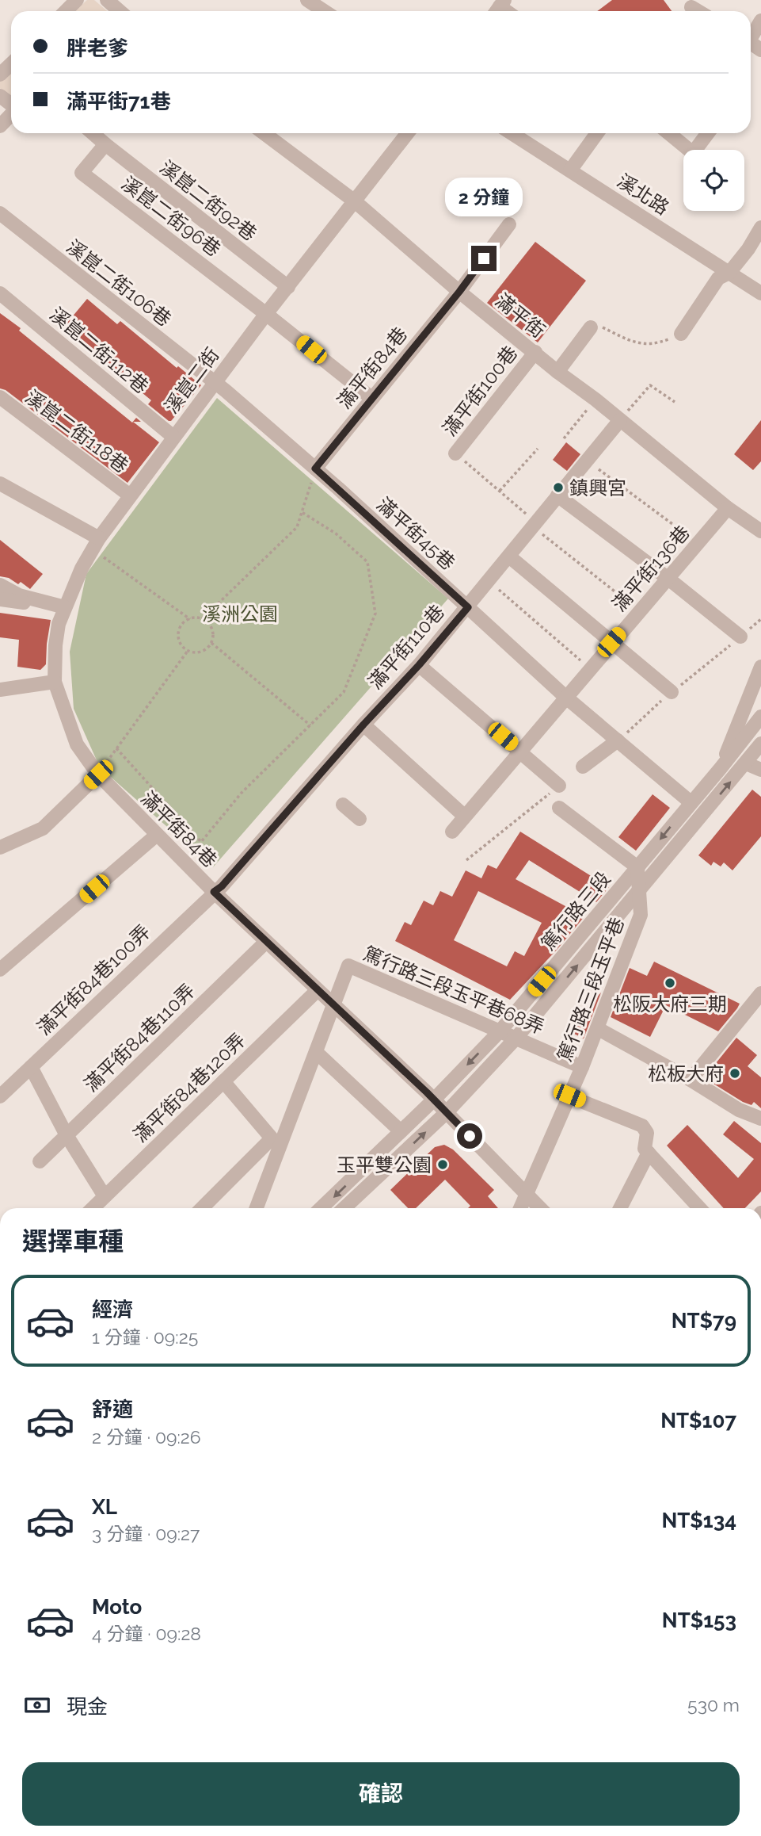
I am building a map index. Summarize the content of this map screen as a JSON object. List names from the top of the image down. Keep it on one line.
{"streets":{"street":["溪北路","溪崑二街92巷","溪崑二街96巷","溪崑二街106巷","滿平街","溪崑二街112巷","滿平街84巷","溪崑二街","滿平街100巷","溪崑二街118巷","滿平街45巷","滿平街136巷","滿平街110巷","篤行路三段","滿平街84巷100弄","篤行路三段玉平巷","篤行路三段玉平巷68弄","滿平街84巷110弄","滿平街84巷120弄"]},"crossings":[["溪崑二街92巷","溪崑二街96巷"],["溪崑二街92巷","溪崑二街"],["溪崑二街96巷","溪崑二街"],["溪崑二街106巷","滿平街84巷"],["溪崑二街106巷","溪崑二街"],["溪崑二街106巷","滿平街45巷"],["滿平街","滿平街84巷"],["滿平街","溪崑二街"],["滿平街","滿平街100巷"],["滿平街","滿平街136巷"],["滿平街","滿平街110巷"],["溪崑二街112巷","溪崑二街"],["滿平街84巷","溪崑二街"],["滿平街84巷","滿平街45巷"],["滿平街84巷","滿平街110巷"],["滿平街84巷","篤行路三段"],["滿平街84巷","滿平街84巷100弄"],["滿平街84巷","篤行路三段玉平巷"],["滿平街84巷","篤行路三段玉平巷68弄"],["滿平街84巷","滿平街84巷110弄"],["滿平街84巷","滿平街84巷120弄"],["溪崑二街","溪崑二街118巷"],["滿平街45巷","滿平街136巷"],["滿平街45巷","滿平街110巷"],["滿平街45巷","篤行路三段"],["滿平街110巷","滿平街84巷100弄"],["篤行路三段","篤行路三段玉平巷"],["篤行路三段","篤行路三段玉平巷68弄"],["篤行路三段玉平巷","篤行路三段玉平巷68弄"]],"parks":["溪洲公園"],"places":["鎮興宮","松阪大府三期","松板大府","玉平雙公園"],"page":{"banner":["胖老爹","滿平街71巷"],"bubble":"2 分鐘","heading":"選擇車種","list":[{"name":"經濟","note":"1 分鐘 · 09:25","value":"NT$79"},{"name":"舒適","note":"2 分鐘 · 09:26","value":"NT$107"},{"name":"XL","note":"3 分鐘 · 09:27","value":"NT$134"},{"name":"Moto","note":"4 分鐘 · 09:28","value":"NT$153"}],"pay":["現金","530 m"],"buttons":"確認"}}
